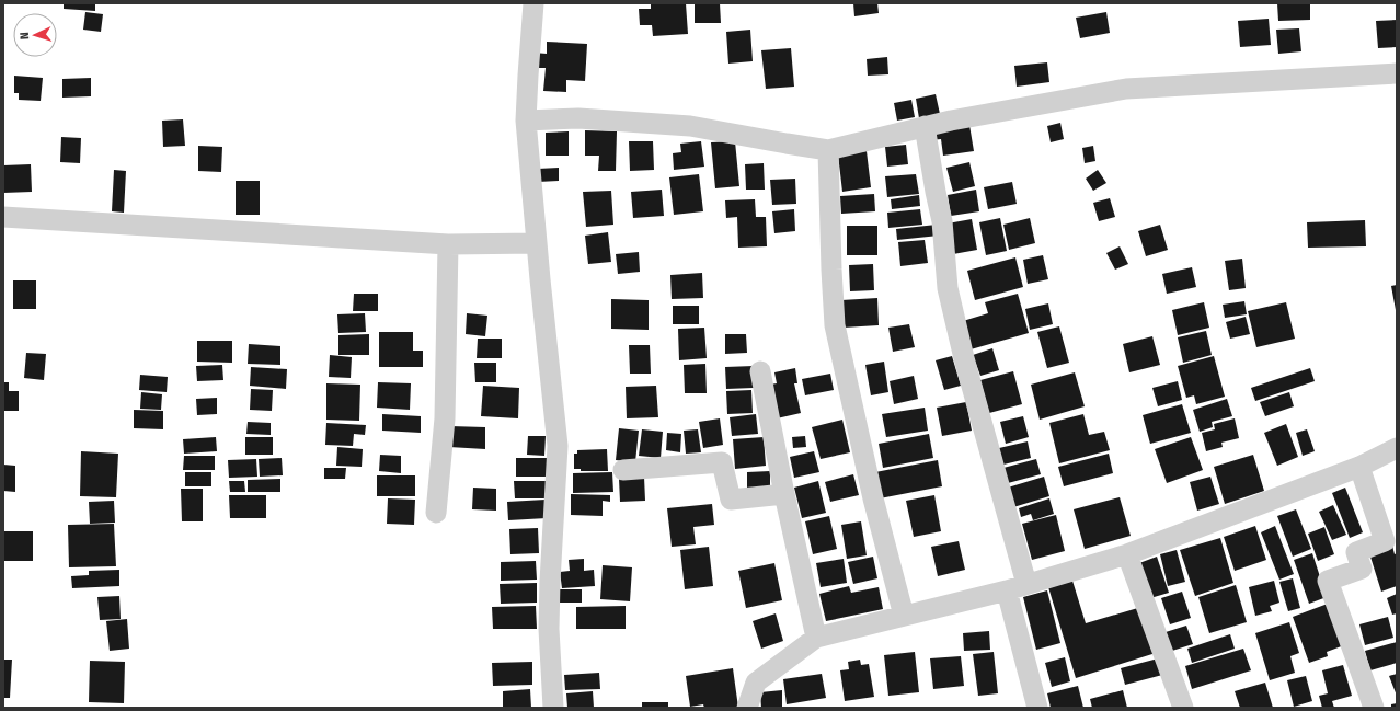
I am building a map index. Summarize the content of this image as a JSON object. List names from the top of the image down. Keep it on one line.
{"north":"left"}
